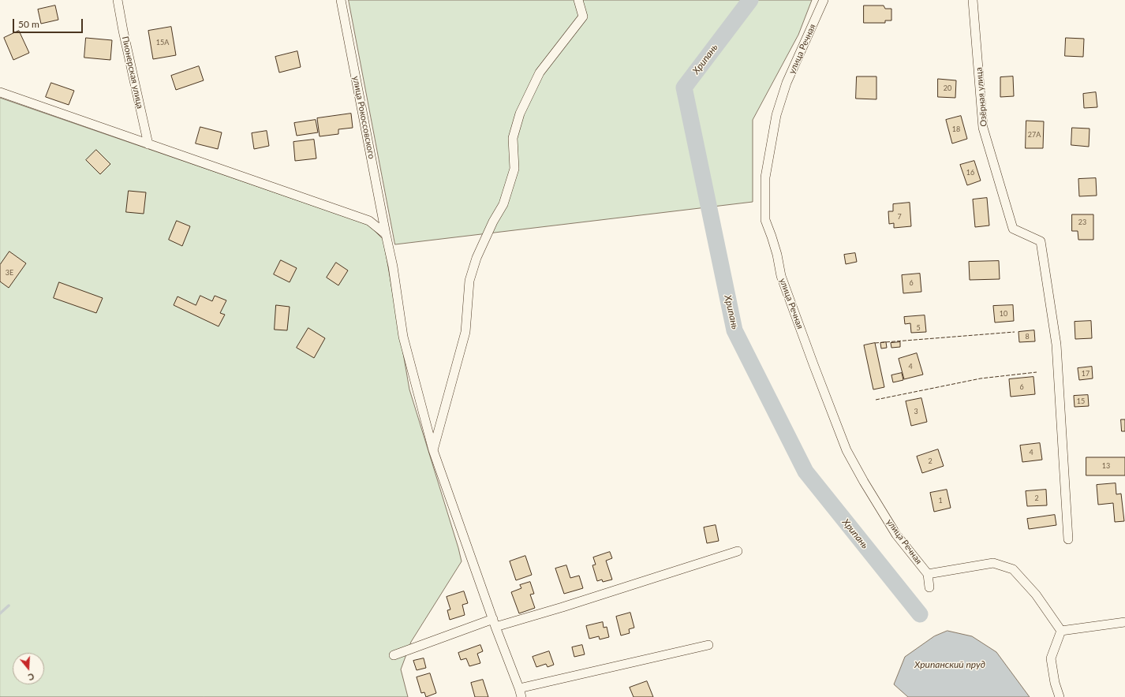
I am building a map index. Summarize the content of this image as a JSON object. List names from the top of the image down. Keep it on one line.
{"streets":{"street":["улица Речная","Пионерская улица","Озёрная улица","улица Рокоссовского"]},"water":["Хрипань","Хрипанский пруд"],"house_numbers":["15А","20","18","27А","16","7","23","3Е","6","10","5","8","4","17","6","15","3","4","2","13","2","1"],"scale_bar":"50 m","north":"bottom"}
